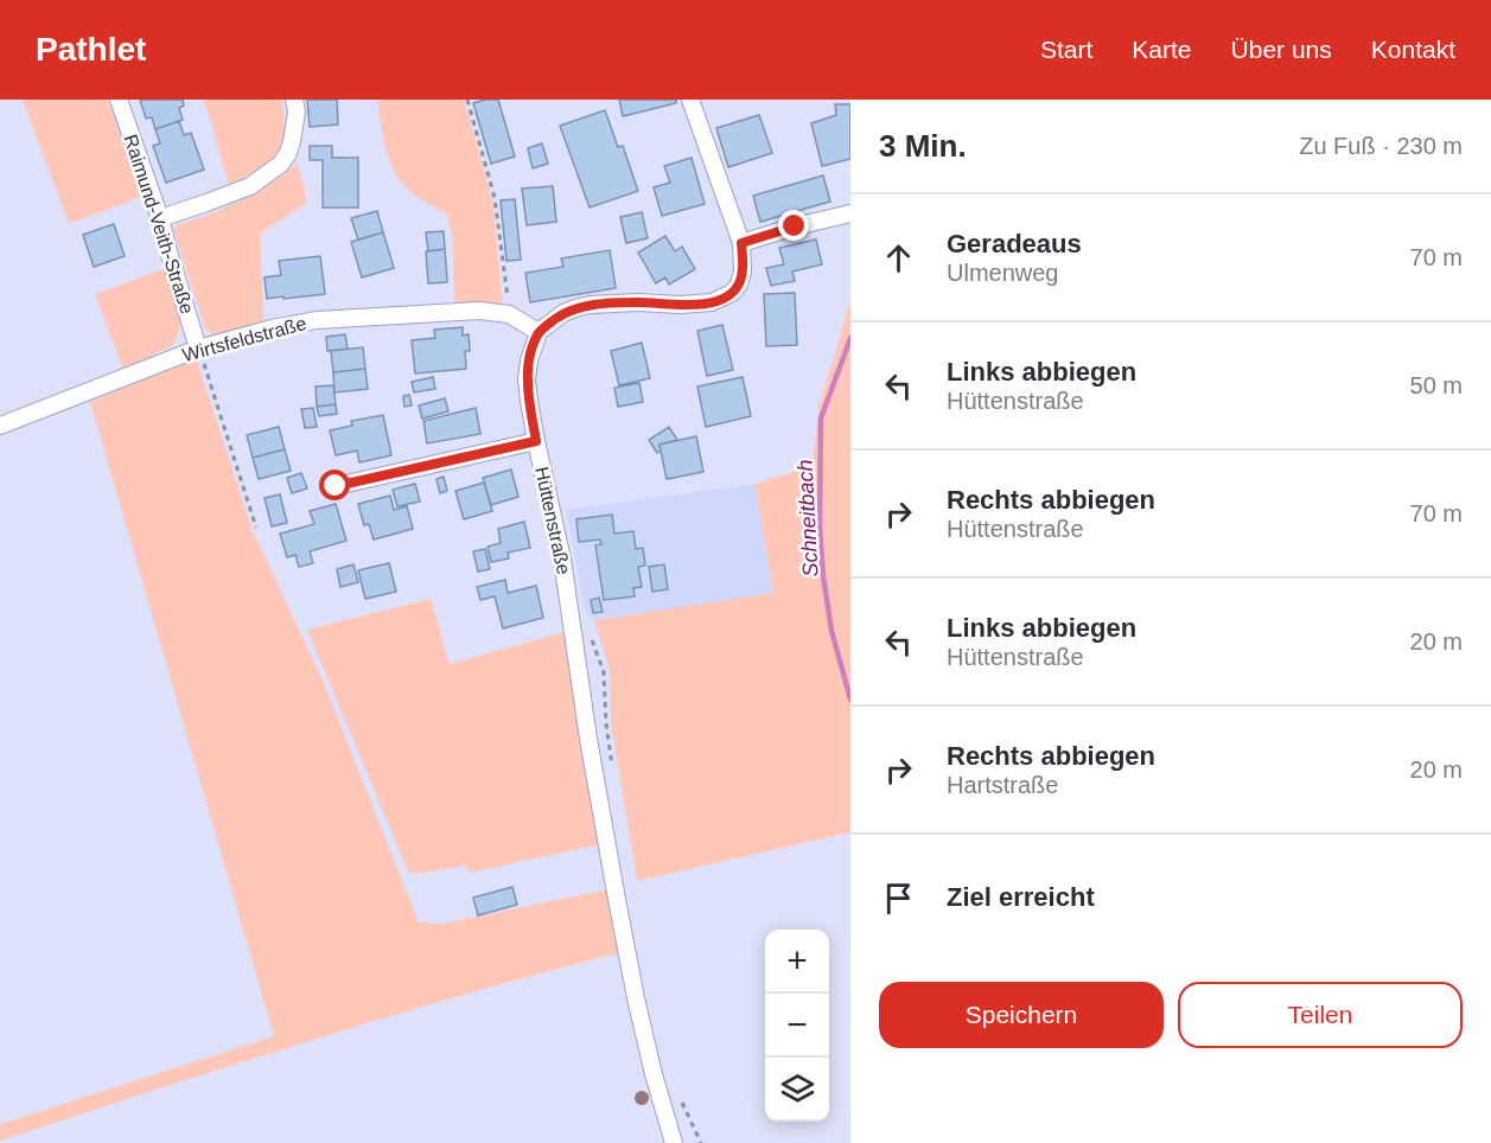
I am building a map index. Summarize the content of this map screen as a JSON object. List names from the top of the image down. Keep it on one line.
{"streets":{"street":["Raimund-Veith-Straße","Wirtsfeldstraße","Hüttenstraße"]},"crossings":[["Raimund-Veith-Straße","Wirtsfeldstraße"],["Wirtsfeldstraße","Hüttenstraße"]],"water":["Schneitbach"],"page":{"header":"Pathlet","nav":["Start","Karte","Über uns","Kontakt"],"heading":["3 Min.","Zu Fuß · 230 m"],"list":[["Geradeaus","Ulmenweg","70 m"],["Links abbiegen","Hüttenstraße","50 m"],["Rechts abbiegen","Hüttenstraße","70 m"],["Links abbiegen","Hüttenstraße","20 m"],["Rechts abbiegen","Hartstraße","20 m"],"Ziel erreicht"],"map_buttons":["+","−"],"buttons":["Speichern","Teilen"]}}
